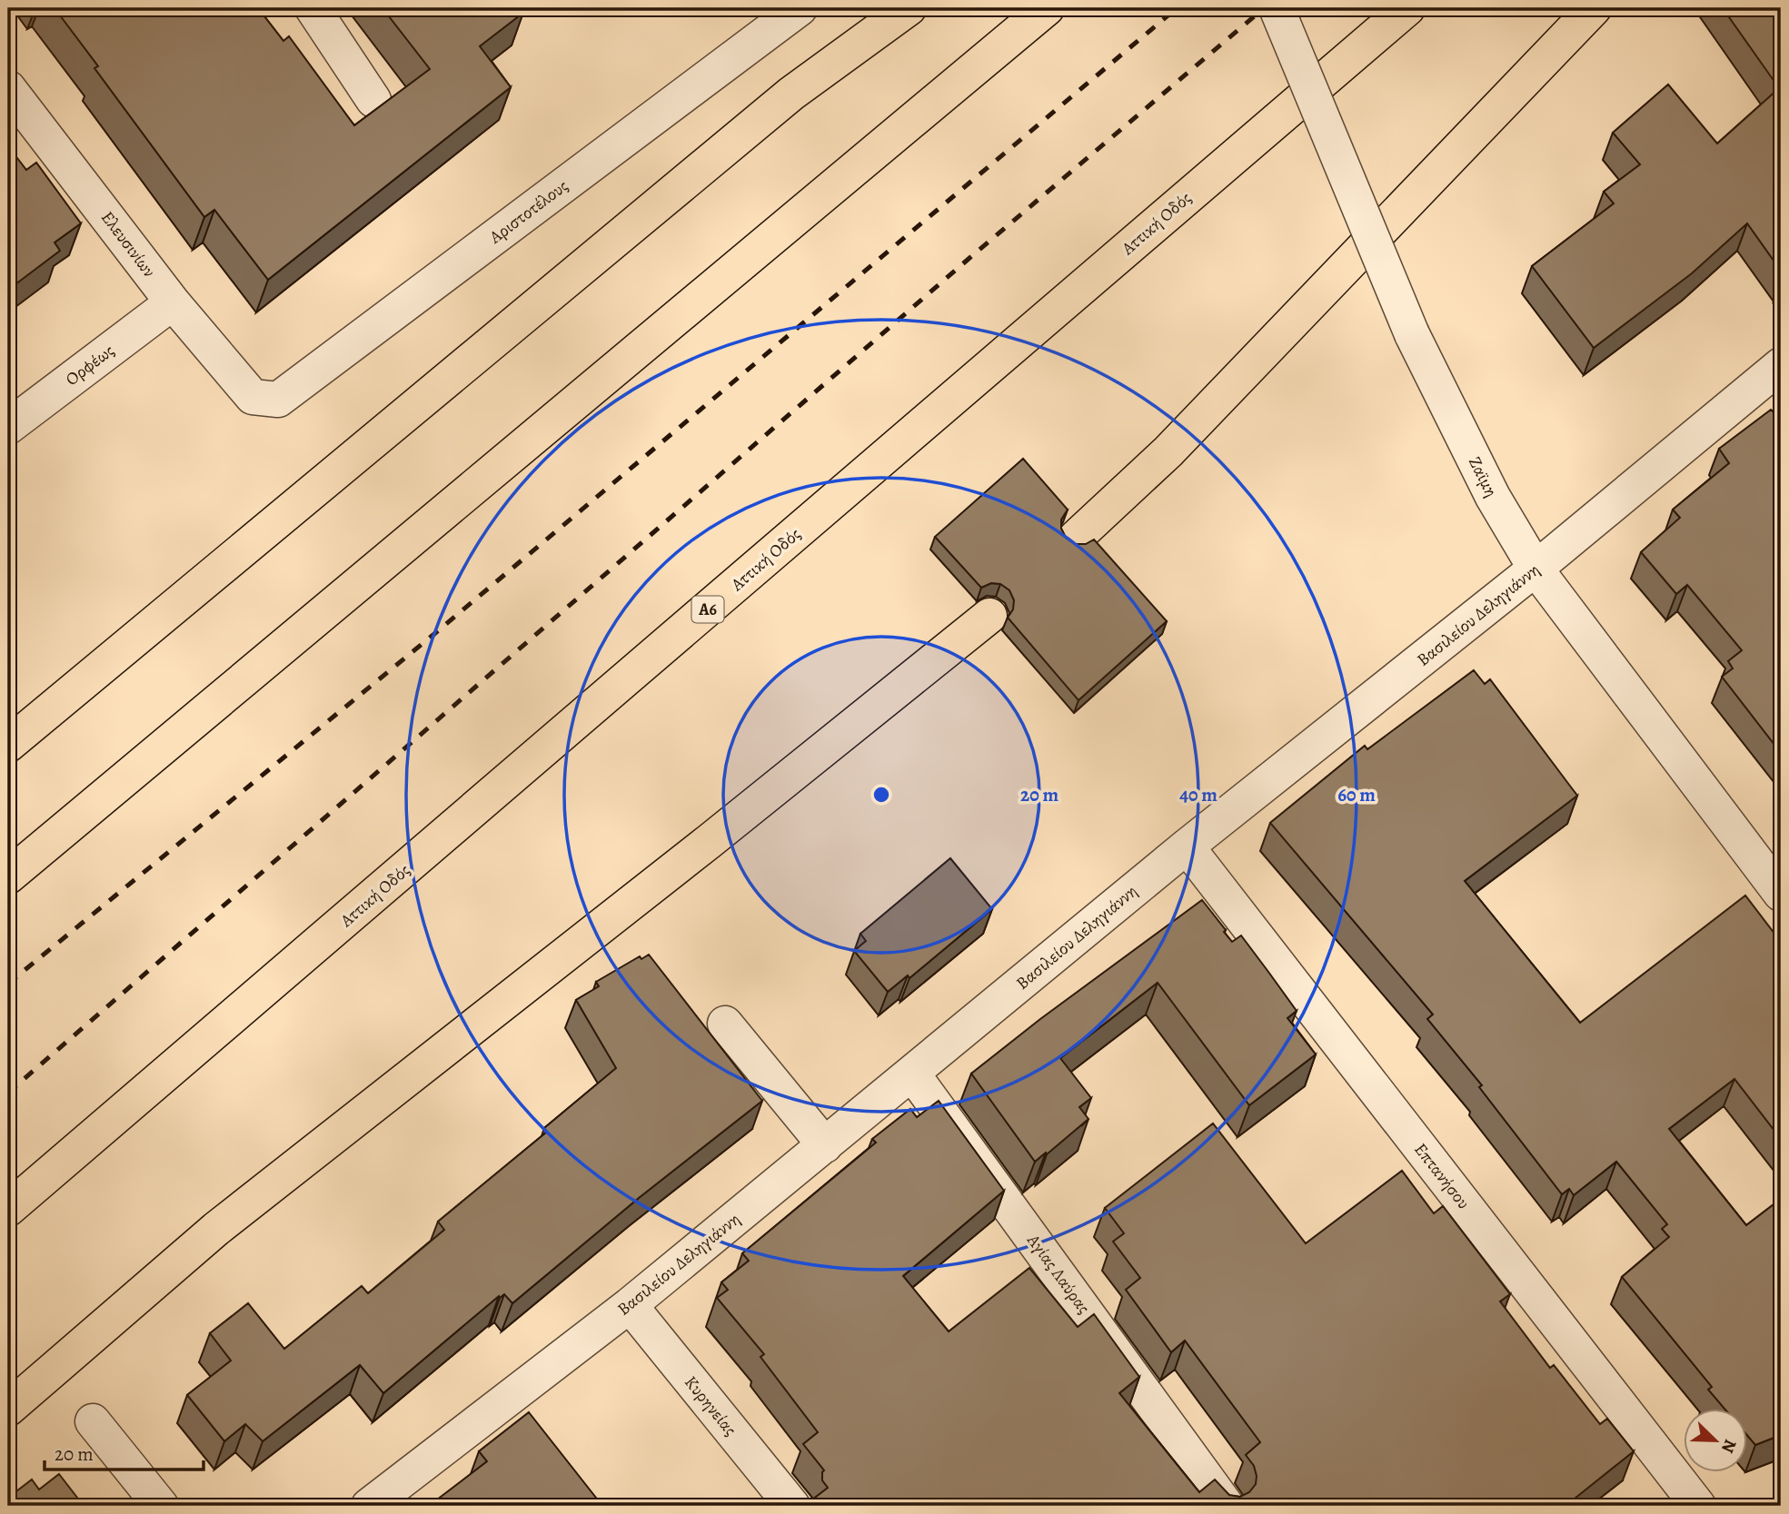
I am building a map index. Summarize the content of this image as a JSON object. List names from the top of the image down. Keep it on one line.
{"streets":{"highway":["Αττική Οδός","Α6"],"street":["Αριστοτέλους","Ελευσινίων","Ορφέως","Ζαϊμη","Βασιλείου Δεληγιάννη","Επτανήσου","Αγίας Λαύρας","Κυρηνείας"]},"crossings":[["Αριστοτέλους","Ελευσινίων"],["Ελευσινίων","Ορφέως"],["Ζαϊμη","Βασιλείου Δεληγιάννη"],["Βασιλείου Δεληγιάννη","Επτανήσου"],["Βασιλείου Δεληγιάννη","Αγίας Λαύρας"],["Βασιλείου Δεληγιάννη","Κυρηνείας"]],"scale_bar":"20 m","north":"bottom right","rings":["20 m","40 m","60 m"]}
